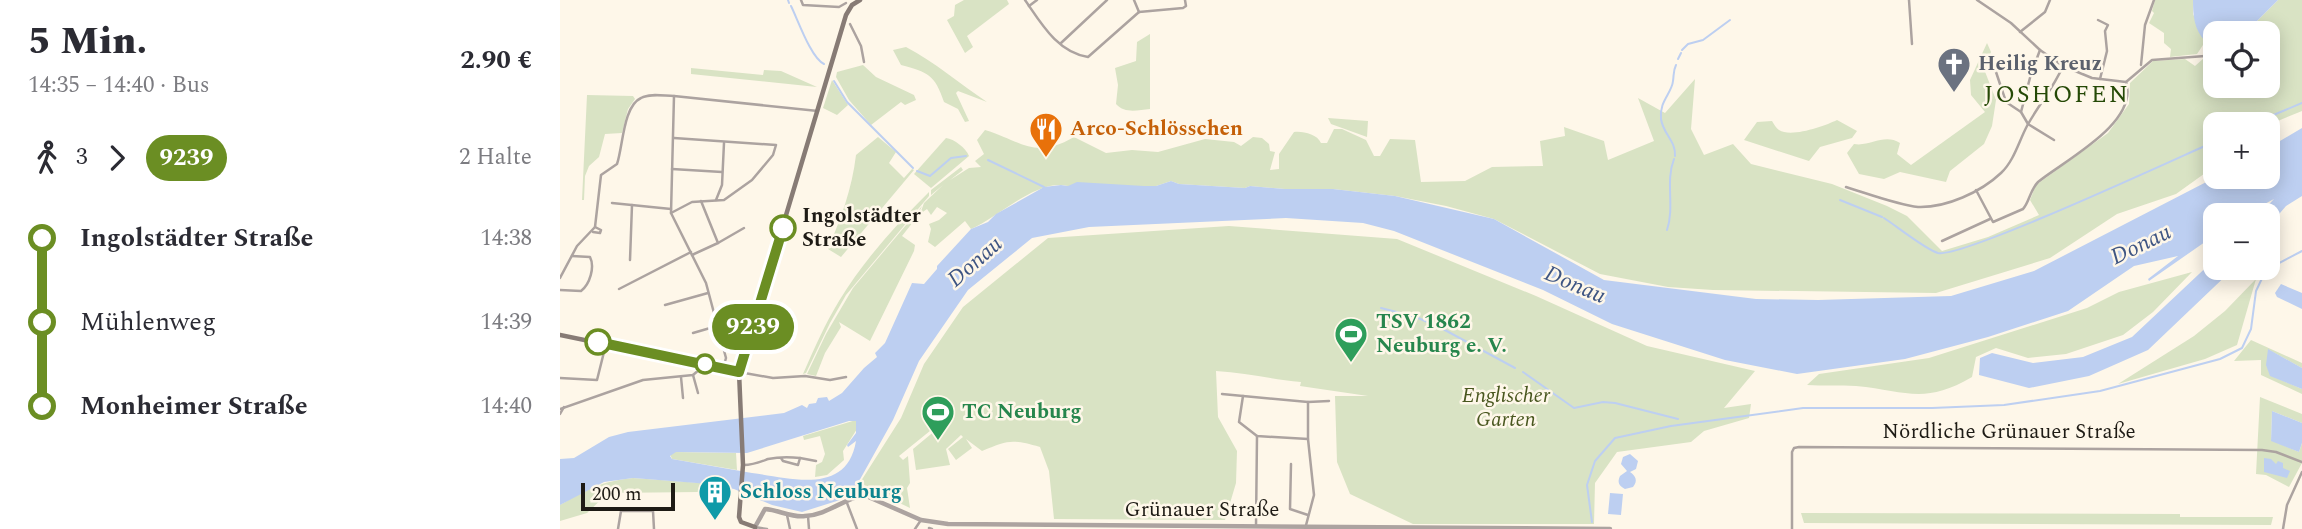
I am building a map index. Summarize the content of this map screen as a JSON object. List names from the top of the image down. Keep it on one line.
{"streets":{"street":["Nördliche Grünauer Straße","Grünauer Straße"]},"districts":["JOSHOFEN"],"water":["Donau"],"parks":["Englischer Garten"],"places":{"church":["Heilig Kreuz"],"restaurant":["Arco-Schlösschen"],"other":["Ingolstädter Straße"],"sports":["TSV 1862 Neuburg e. V.","TC Neuburg"],"building":["Schloss Neuburg"]},"lines":["bus line 9239"],"scale_bar":"200 m","page":{"heading":["5 Min.","14:35 – 14:40 · Bus","2.90 €"],"on_map":"9239","map_buttons":["+","−"],"legs":["3","9239","2 Halte"],"list":[{"name":"Ingolstädter Straße","value":"14:38"},{"name":"Mühlenweg","value":"14:39"},{"name":"Monheimer Straße","value":"14:40"}],"scale":"200 m"}}
